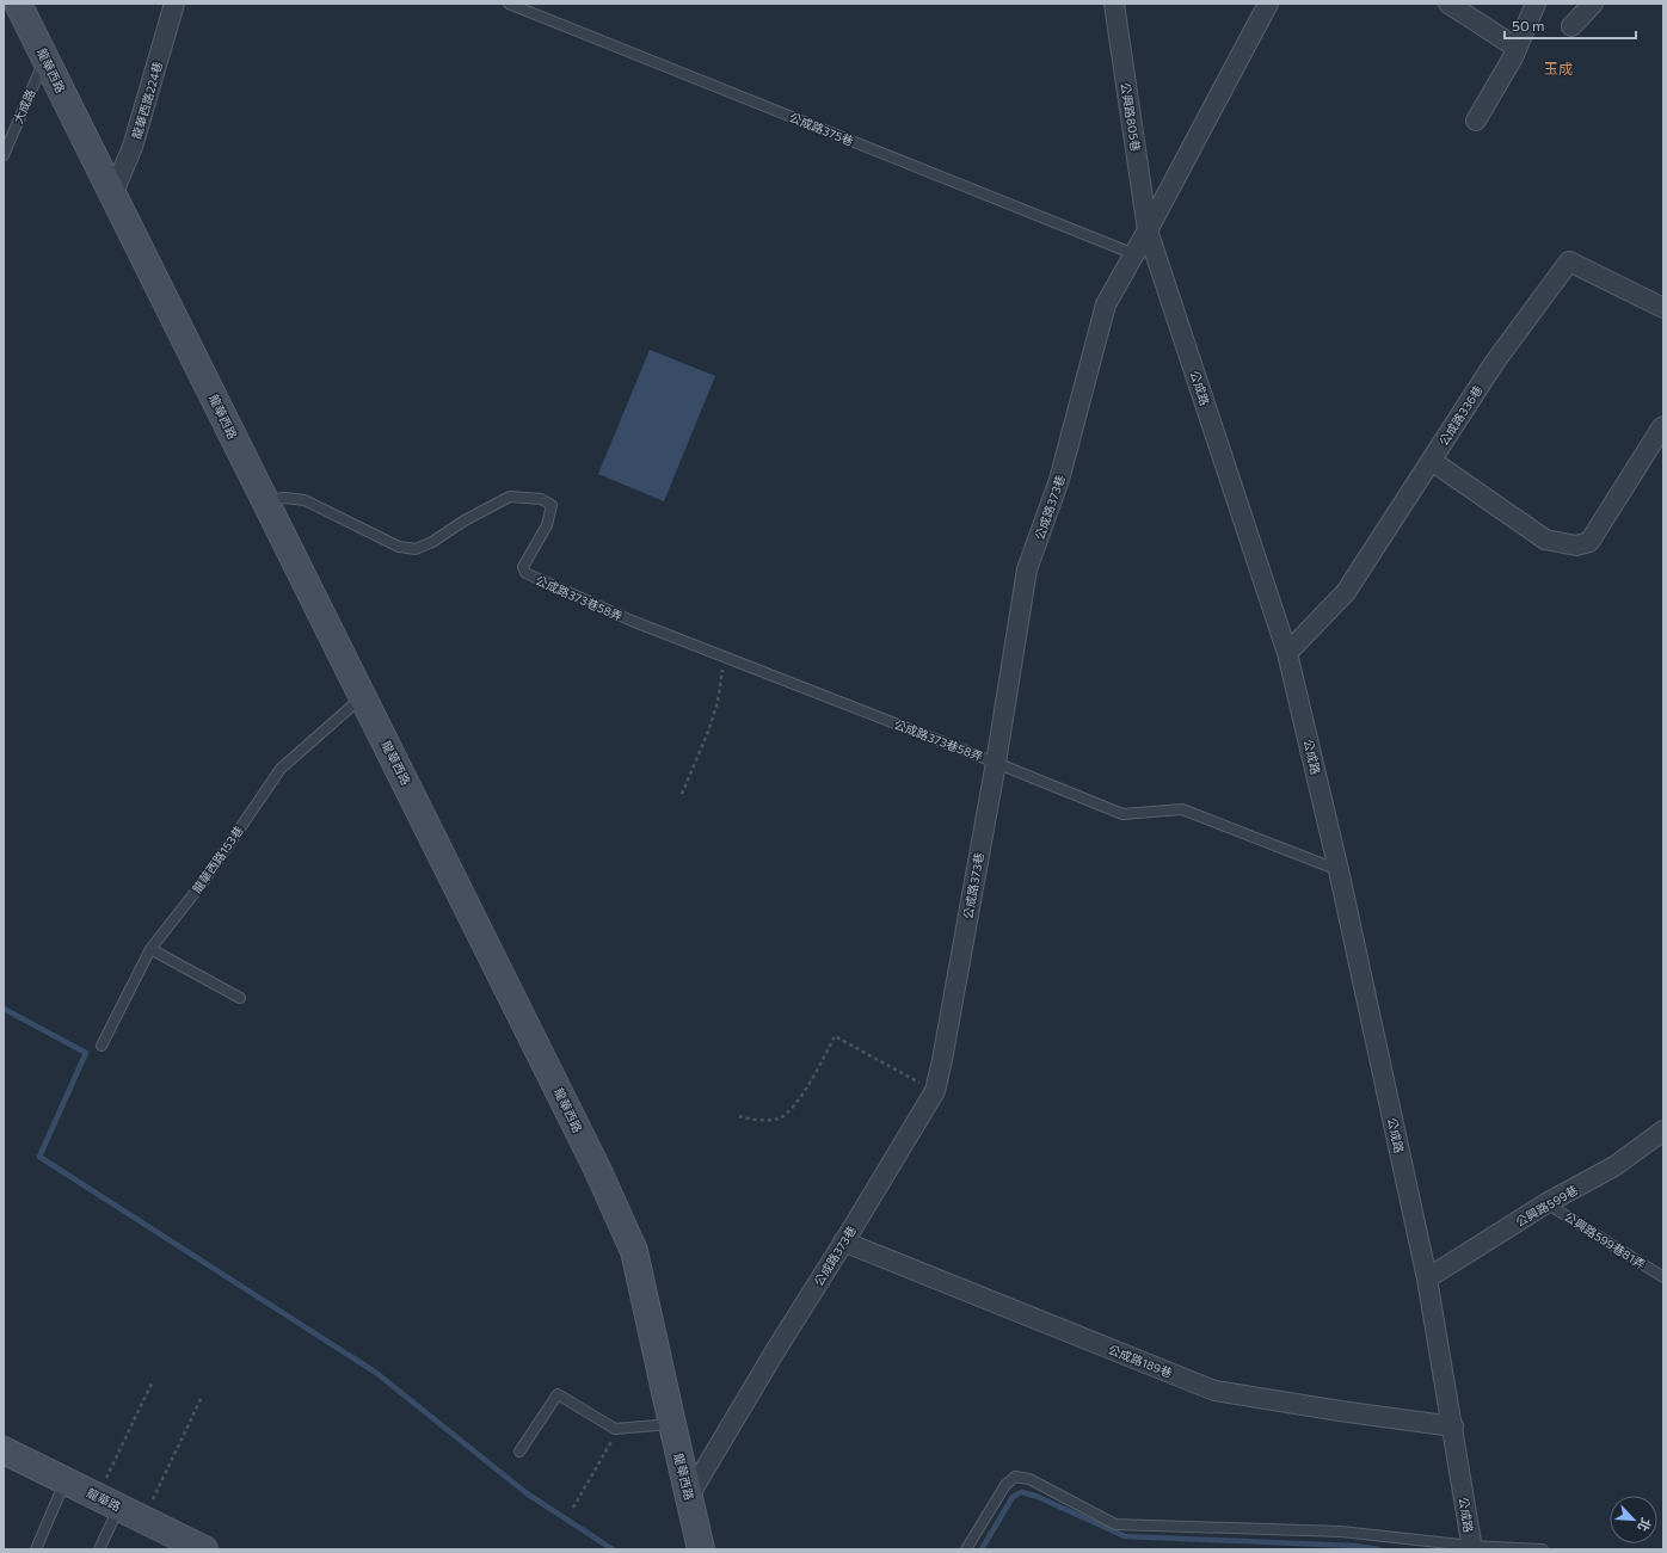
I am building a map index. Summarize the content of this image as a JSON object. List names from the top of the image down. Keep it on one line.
{"streets":{"street":["龍華西路","龍華西路224巷","公興路805巷","公成路","公成路336巷","公成路373巷","公興路599巷","公成路189巷","龍華路"],"lane":["大成路","公成路375巷","公成路373巷58弄","龍華西路153巷","公興路599巷81弄"]},"crossings":[["龍華西路","龍華西路224巷"],["龍華西路","大成路"],["龍華西路","公成路373巷"],["龍華西路","公成路373巷58弄"],["龍華西路","龍華西路153巷"],["公興路805巷","公成路"],["公興路805巷","公成路373巷"],["公成路375巷","公成路373巷"],["公成路","公成路336巷"],["公成路","公成路373巷"],["公成路","公成路373巷58弄"],["公成路","公興路599巷"],["公成路","公成路189巷"],["公成路373巷","公成路373巷58弄"],["公成路373巷","公成路189巷"],["公興路599巷","公興路599巷81弄"]],"districts":["玉成"],"scale_bar":"50 m","north":"bottom right"}
